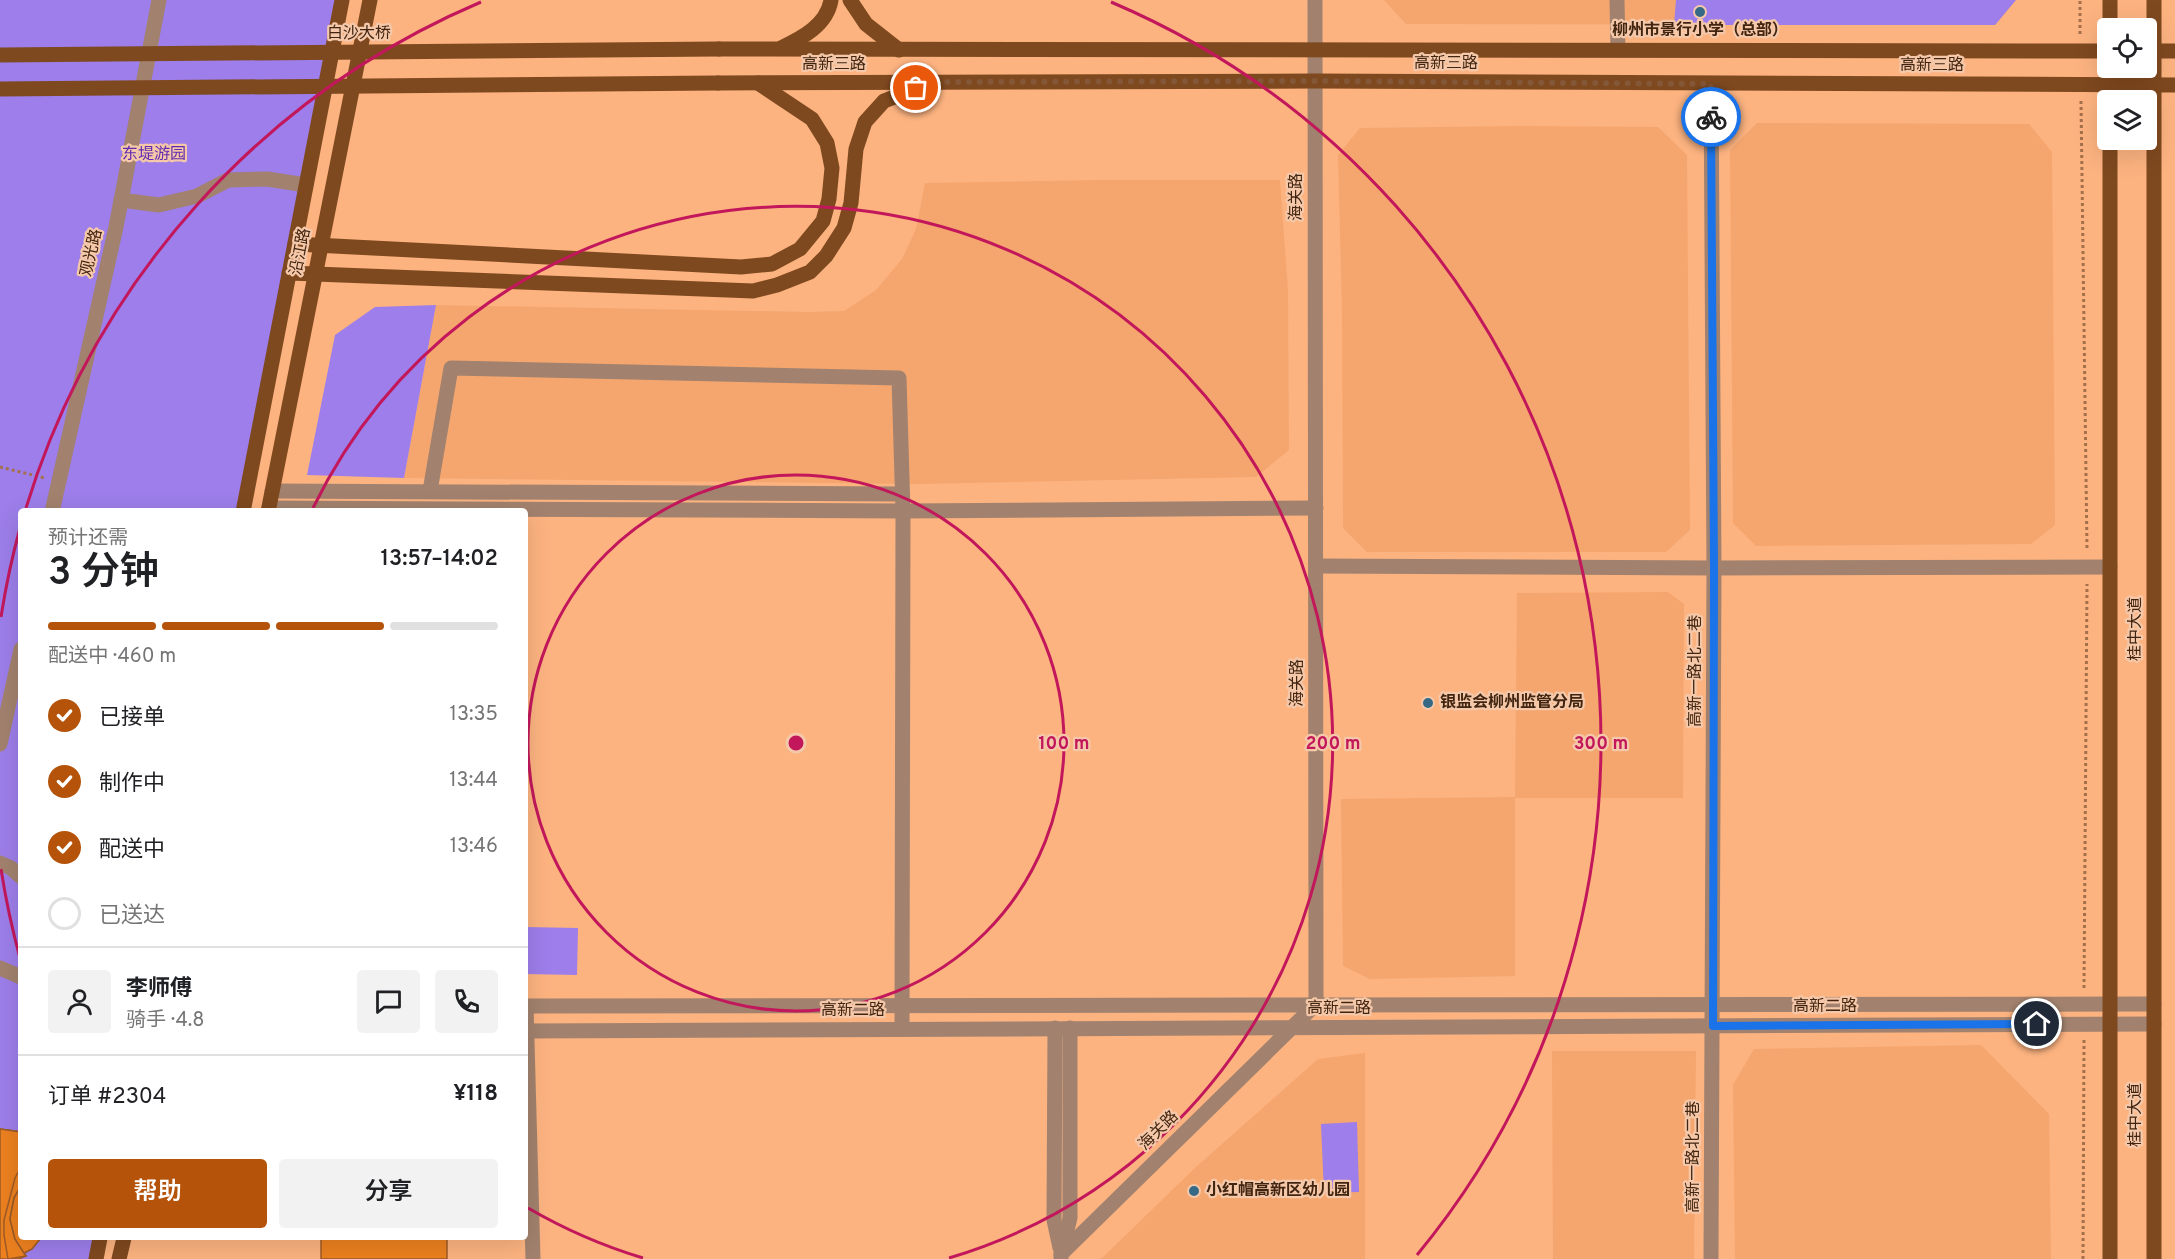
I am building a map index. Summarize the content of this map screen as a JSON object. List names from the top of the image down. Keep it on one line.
{"streets":{"main road":["白沙大桥","高新三路","沿江路","桂中大道"],"street":["海关路","观光路","高新一路北二巷","高新二路"]},"crossings":[["白沙大桥","高新三路"],["高新三路","海关路"],["高新三路","桂中大道"],["高新三路","高新一路北二巷"],["海关路","高新二路"],["桂中大道","高新二路"],["高新一路北二巷","高新二路"]],"parks":["东堤游园"],"places":["柳州市景行小学（总部）","银监会柳州监管分局","小红帽高新区幼儿园"],"page":{"heading":["3 分钟","预计还需","13:57–14:02"],"panel":["李师傅","骑手 · 4.8","订单 #2304","¥118"],"bar":"配送中 · 460 m","list":[["已接单","13:35"],["制作中","13:44"],["配送中","13:46"],"已送达"],"buttons":["帮助","分享"]},"rings":["100 m","200 m","300 m"]}
